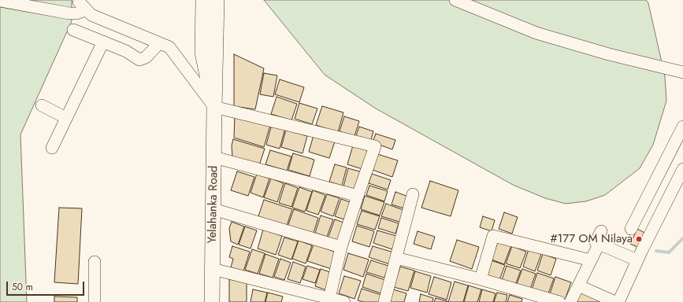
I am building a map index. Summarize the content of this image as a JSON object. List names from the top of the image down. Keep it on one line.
{"streets":{"main road":["Yelahanka Road"]},"places":["#177 OM Nilaya"],"scale_bar":"50 m"}
